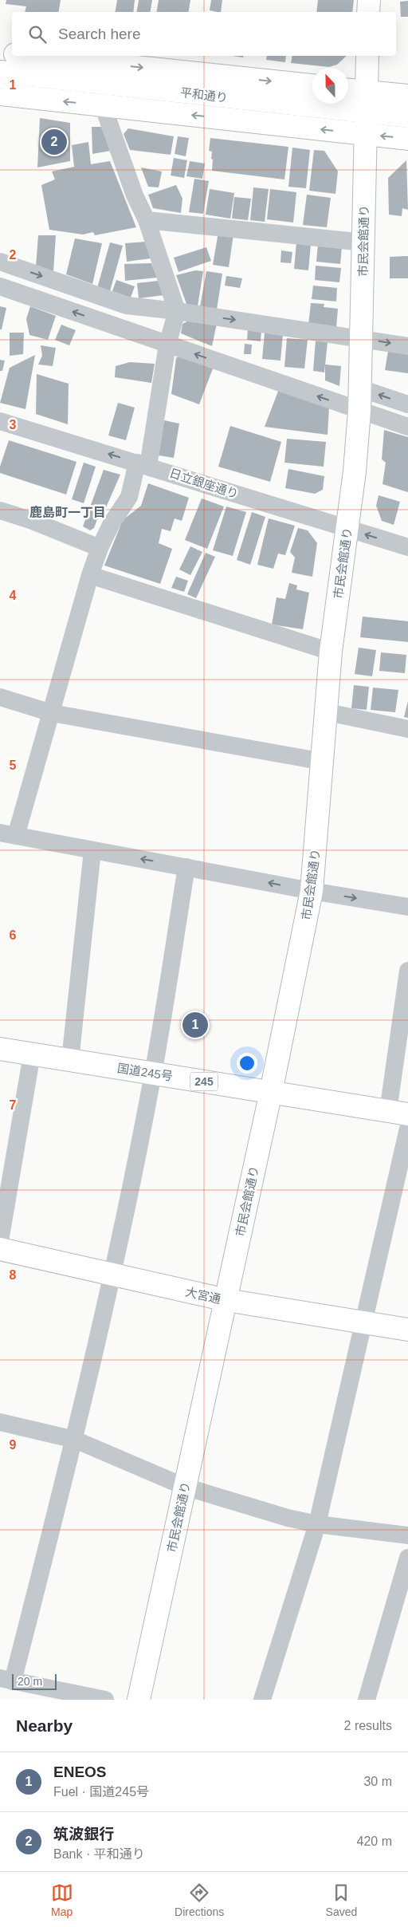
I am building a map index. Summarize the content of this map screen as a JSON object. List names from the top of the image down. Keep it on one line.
{"streets":{"main road":["平和通り","市民会館通り","国道245号","245","大宮通"],"street":["日立銀座通り"]},"crossings":[["平和通り","市民会館通り"],["市民会館通り","日立銀座通り"],["市民会館通り","国道245号"],["市民会館通り","大宮通"]],"districts":["鹿島町一丁目"],"scale_bar":"20 m","north":"top","page":{"search":"Search here","pins":["2","1"],"scale":"20 m","heading":["Nearby","2 results"],"list":[{"mark":"1","name":"ENEOS","note":"Fuel · 国道245号","value":"30 m"},{"mark":"2","name":"筑波銀行","note":"Bank · 平和通り","value":"420 m"}],"nav":["Map","Directions","Saved"]},"grid":{"rows":["1","2","3","4","5","6","7","8","9"]}}
